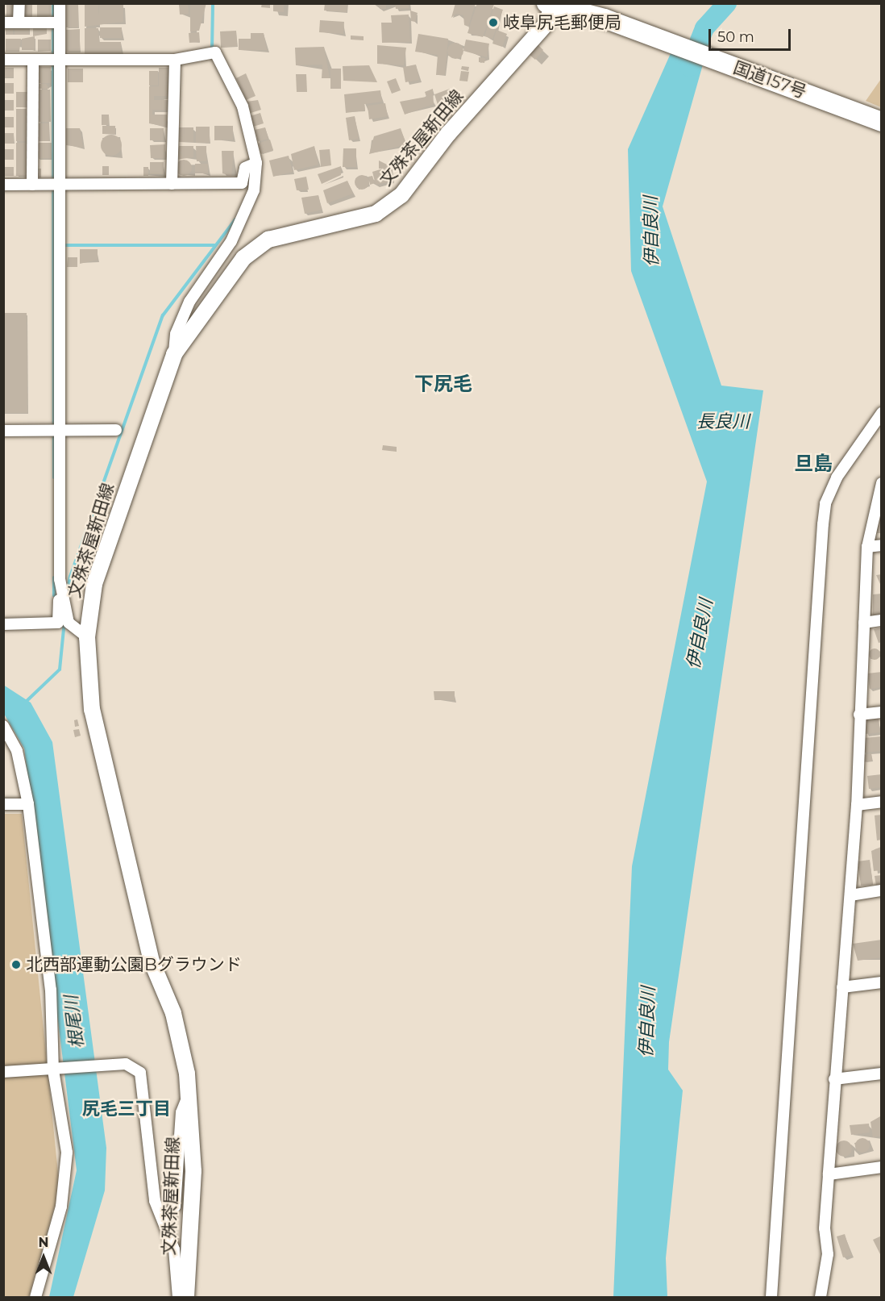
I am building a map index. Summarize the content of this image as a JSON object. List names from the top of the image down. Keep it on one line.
{"streets":{"highway":["国道157号"],"main road":["文殊茶屋新田線"]},"crossings":[["国道157号","文殊茶屋新田線"]],"districts":["下尻毛","旦島","尻毛三丁目"],"water":["伊自良川","長良川","根尾川"],"places":["岐阜尻毛郵便局","北西部運動公園Bグラウンド"],"scale_bar":"50 m","north":"top"}
